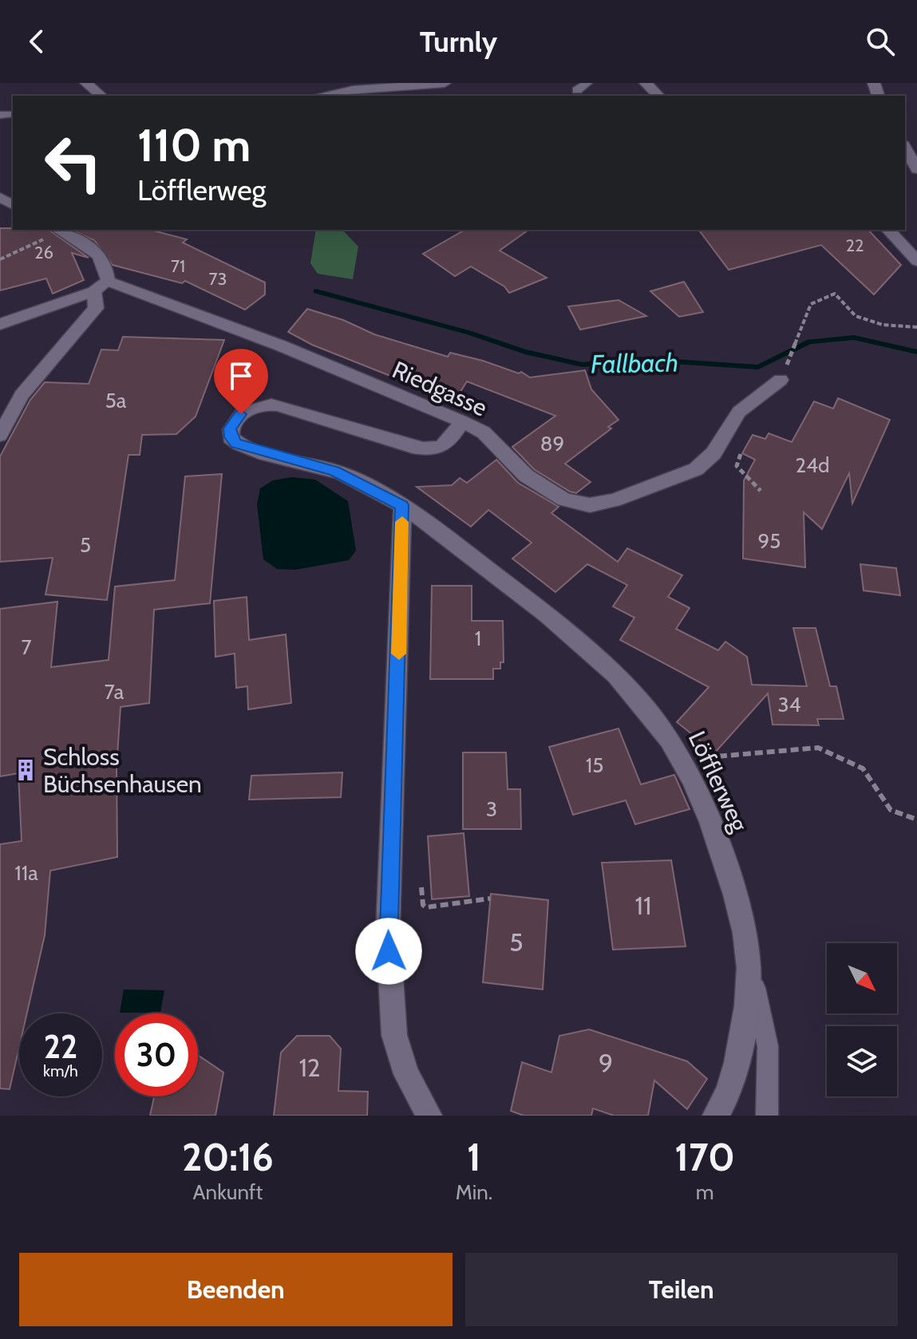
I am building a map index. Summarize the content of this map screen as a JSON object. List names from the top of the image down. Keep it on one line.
{"streets":{"street":["Riedgasse","Löfflerweg"]},"crossings":[["Riedgasse","Löfflerweg"]],"water":["Fallbach"],"places":{"building":["Schloss Büchsenhausen"]},"house_numbers":["22","26","71","73","5a","89","24d","95","5","1","7","7a","34","15","3","11a","11","5","9","12"],"north":"bottom right","page":{"header":"Turnly","turn":["110 m","Löfflerweg"],"speed":"22 km/h","limit":"30","eta":["20:16","Ankunft","1","Min.","170","m"],"buttons":["Beenden","Teilen"]}}
